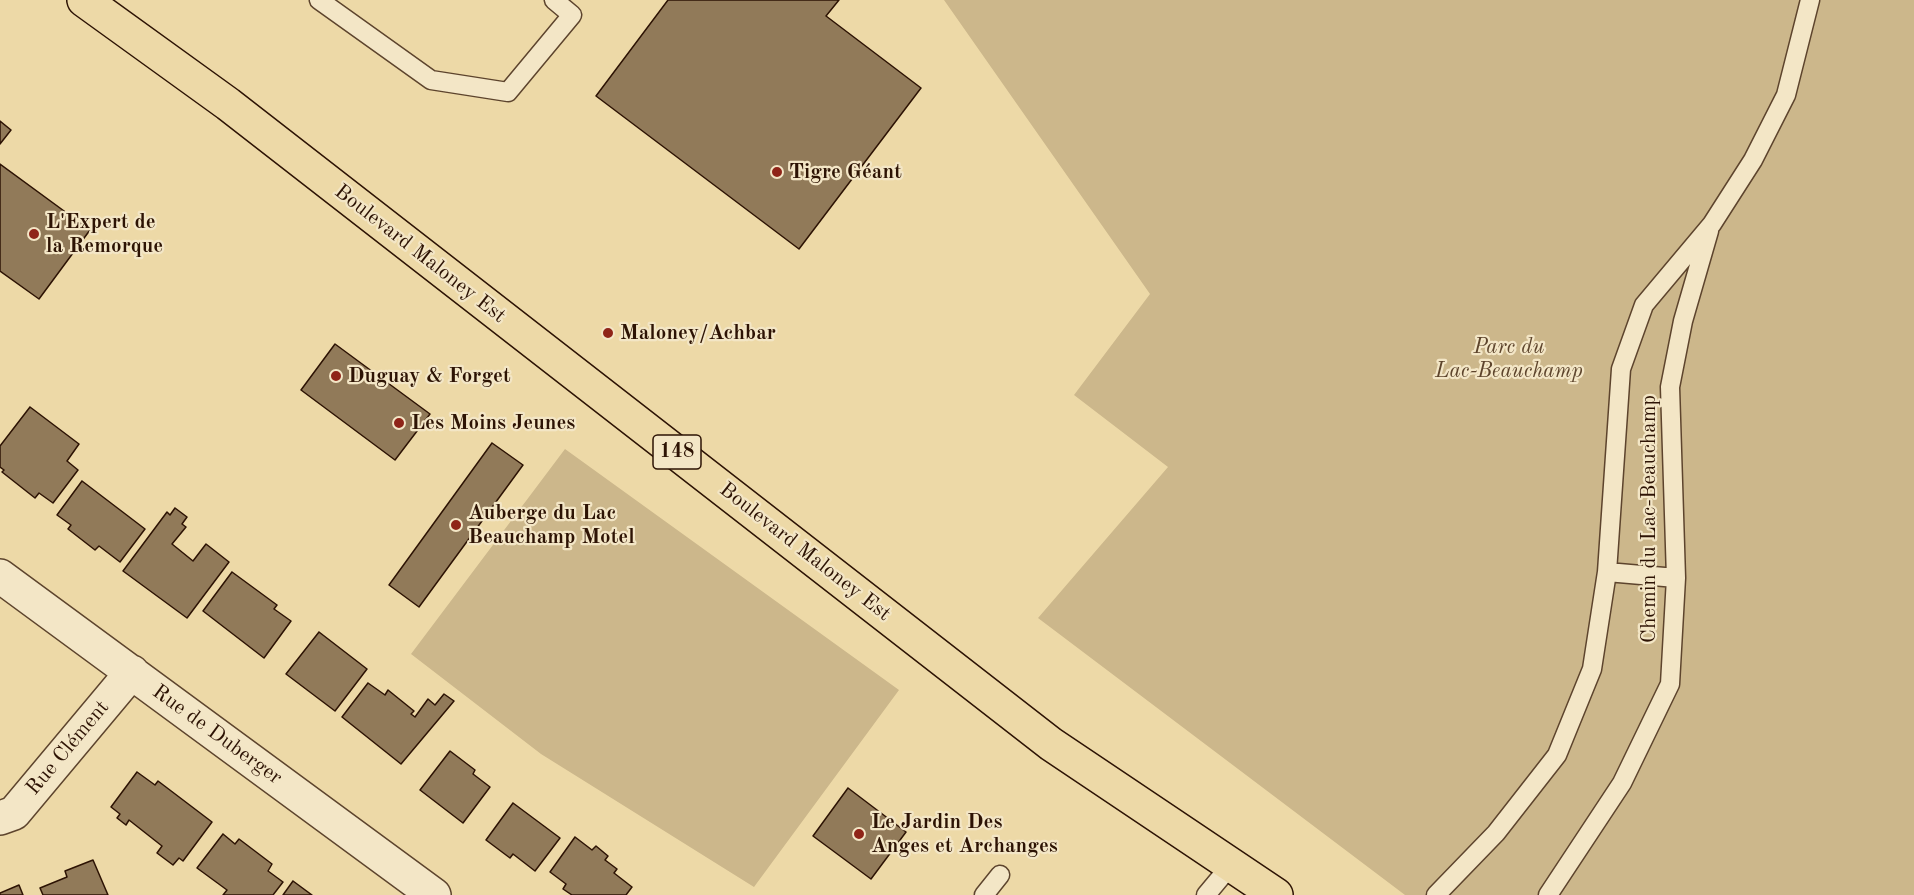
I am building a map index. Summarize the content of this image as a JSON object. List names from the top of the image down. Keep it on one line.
{"streets":{"main road":["Boulevard Maloney Est","148"],"street":["Rue de Duberger","Rue Clément"],"lane":["Chemin du Lac-Beauchamp"]},"crossings":[["Rue de Duberger","Rue Clément"]],"parks":["Parc du Lac-Beauchamp"],"places":["Tigre Géant","L'Expert de la Remorque","Maloney/Achbar","Duguay & Forget","Les Moins Jeunes","Auberge du Lac Beauchamp Motel","Le Jardin Des Anges et Archanges"]}
